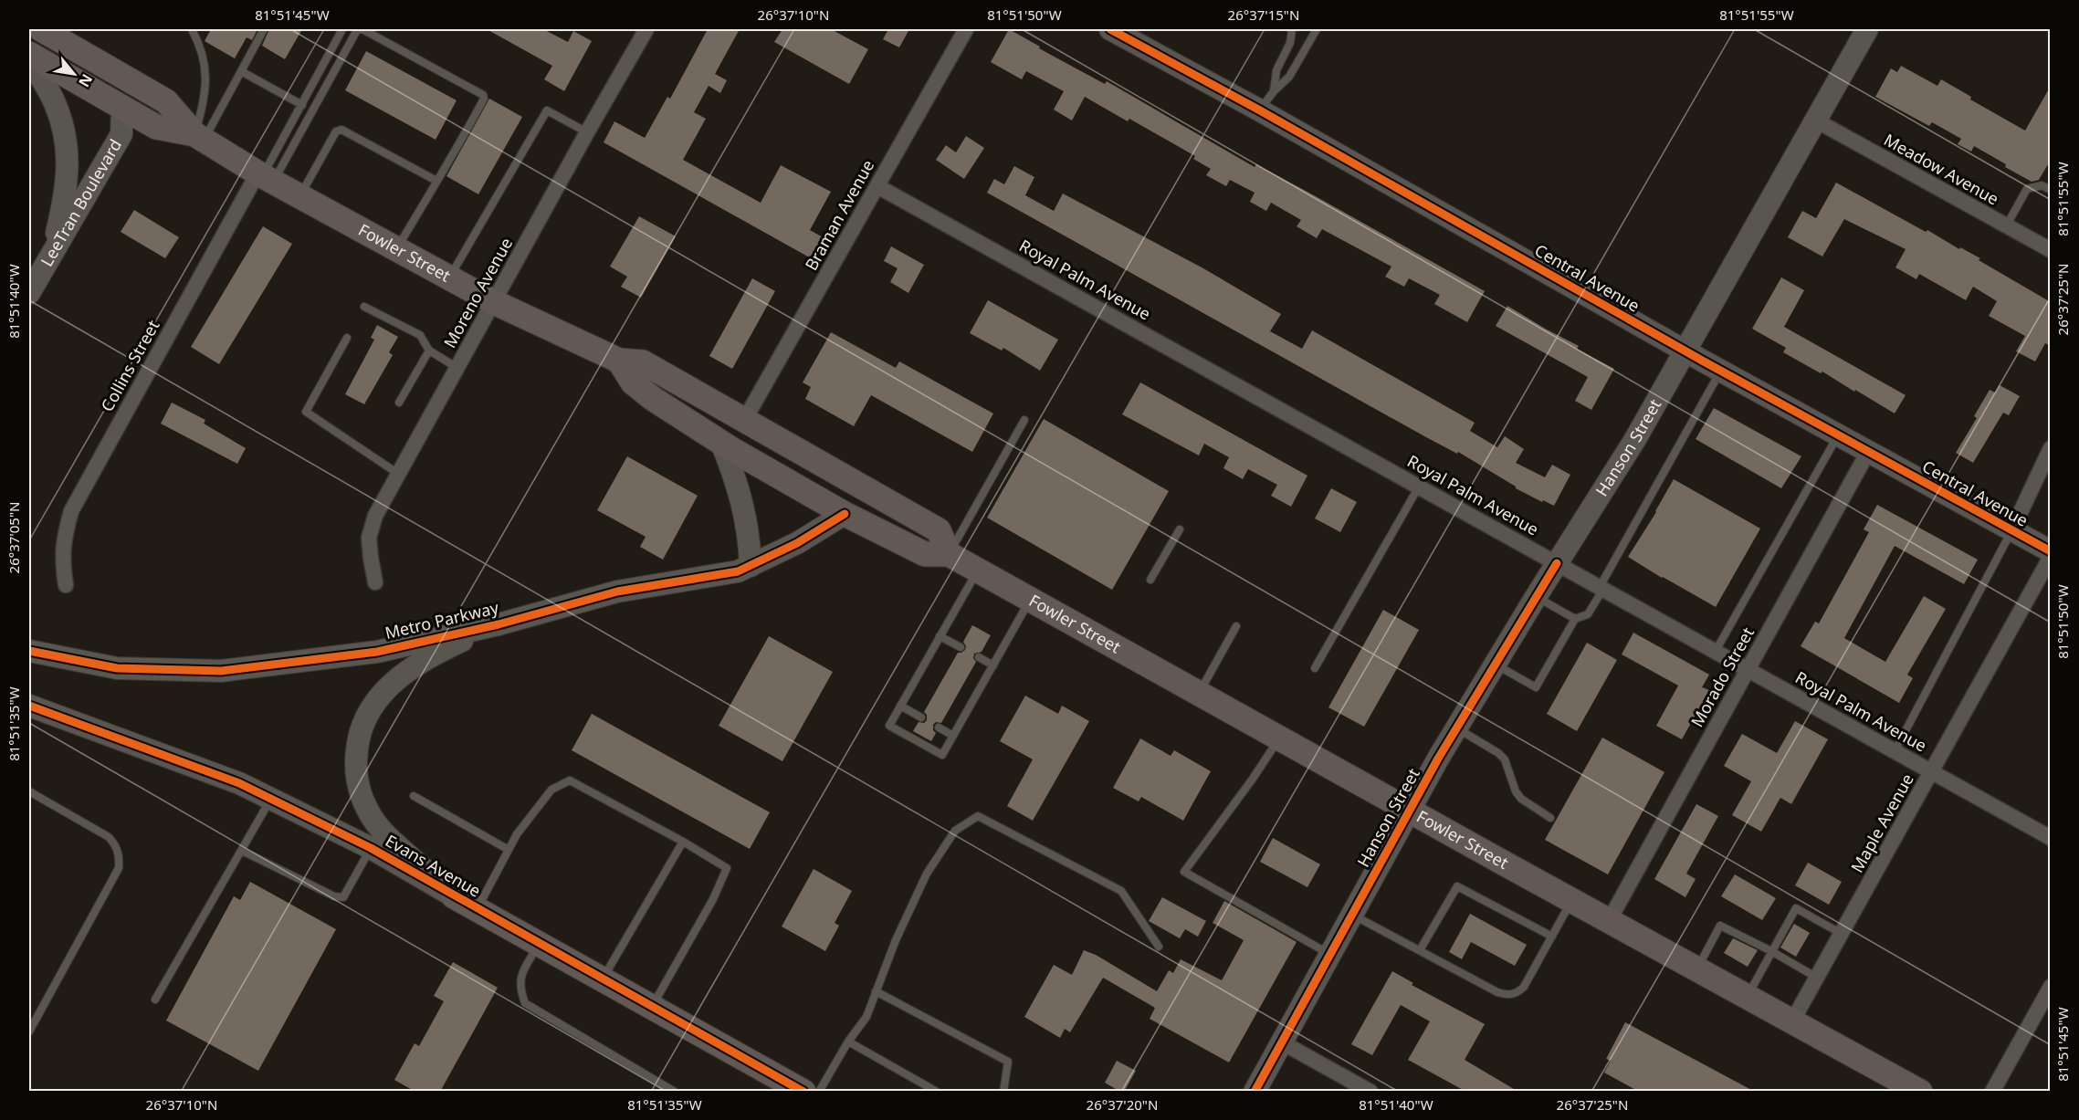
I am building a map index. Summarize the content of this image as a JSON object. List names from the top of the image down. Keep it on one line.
{"streets":{"main road":["Fowler Street","Evans Avenue"],"street":["Meadow Avenue","LeeTran Boulevard","Braman Avenue","Central Avenue","Royal Palm Avenue","Moreno Avenue","Collins Street","Hanson Street","Metro Parkway","Morado Street","Maple Avenue"]},"crossings":[["Meadow Avenue","Hanson Street"],["LeeTran Boulevard","Fowler Street"],["Braman Avenue","Fowler Street"],["Braman Avenue","Royal Palm Avenue"],["Fowler Street","Moreno Avenue"],["Fowler Street","Collins Street"],["Fowler Street","Hanson Street"],["Fowler Street","Metro Parkway"],["Fowler Street","Morado Street"],["Fowler Street","Maple Avenue"],["Central Avenue","Hanson Street"],["Central Avenue","Morado Street"],["Royal Palm Avenue","Hanson Street"],["Royal Palm Avenue","Morado Street"],["Royal Palm Avenue","Maple Avenue"]],"north":"bottom right","coordinates":["81°51'45\"W","26°37'10\"N","81°51'50\"W","26°37'15\"N","81°51'55\"W","26°37'25\"N","81°51'40\"W","26°37'05\"N","81°51'35\"W","26°37'20\"N"]}
